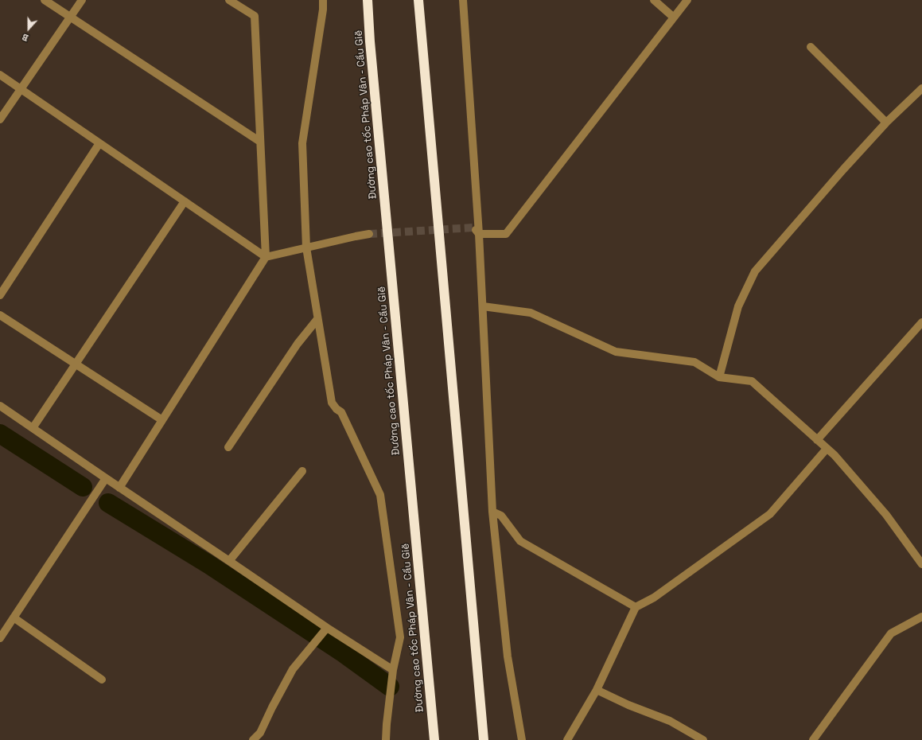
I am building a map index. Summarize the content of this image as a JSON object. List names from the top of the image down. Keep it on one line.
{"streets":{"highway":["Đường cao tốc Pháp Vân - Cầu Giẽ"]},"north":"bottom"}
